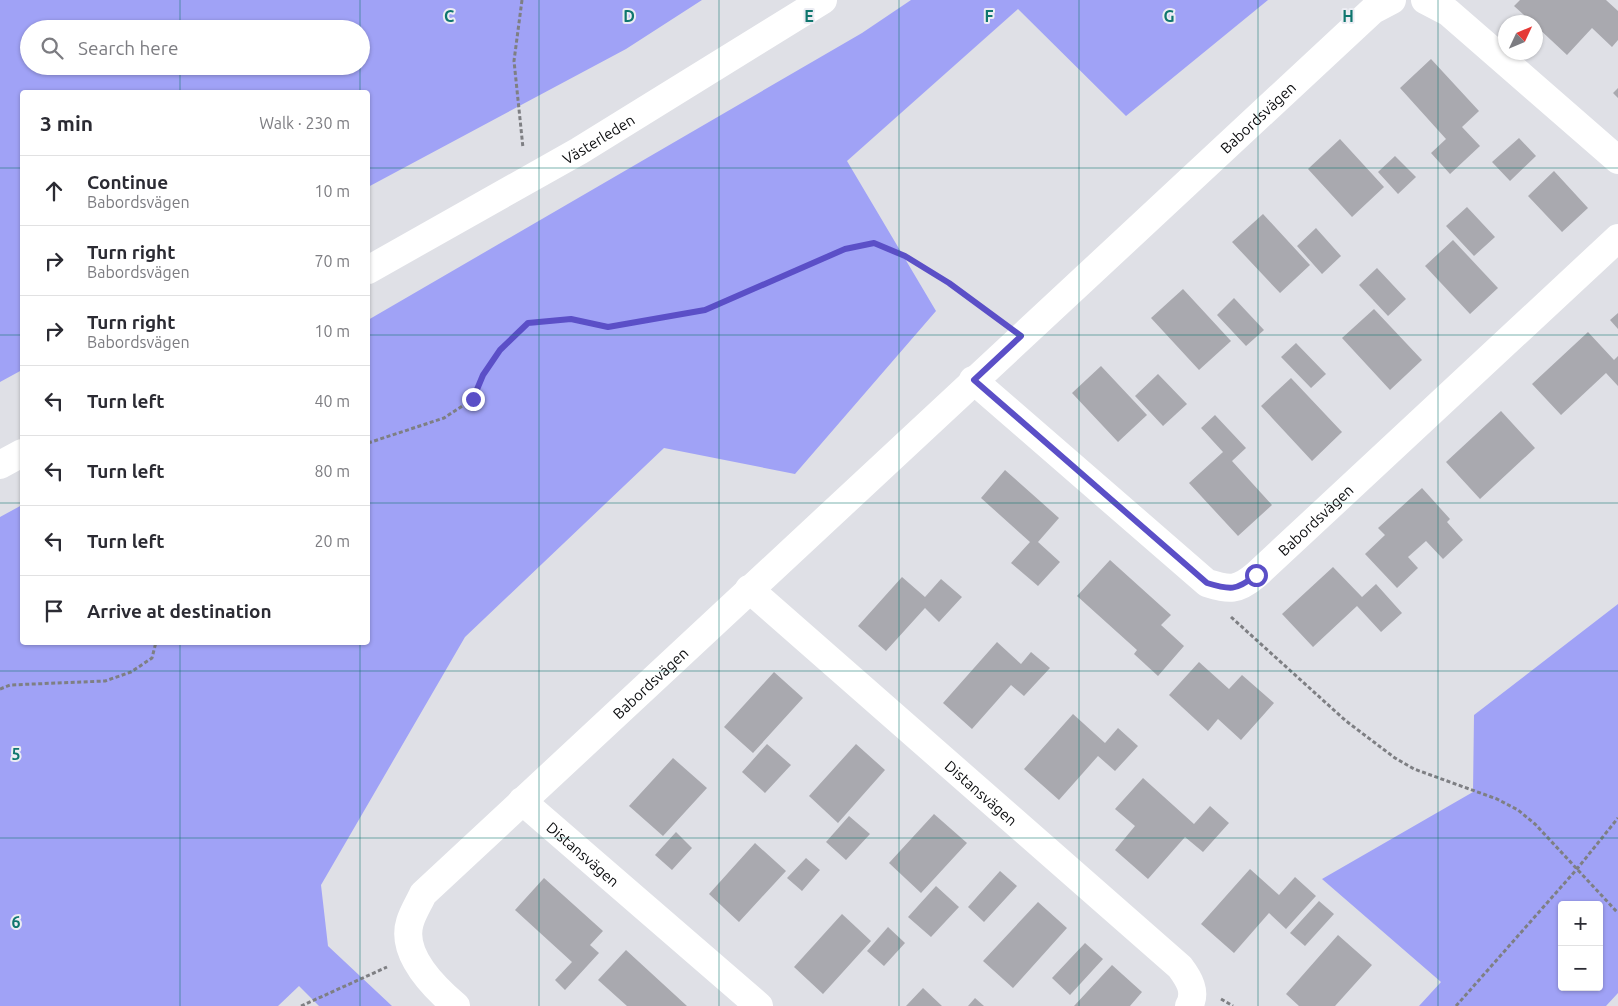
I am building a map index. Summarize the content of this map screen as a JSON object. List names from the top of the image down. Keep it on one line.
{"streets":{"street":["Babordsvägen","Västerleden","Distansvägen"]},"crossings":[["Babordsvägen","Distansvägen"]],"north":"top right","page":{"search":"Search here","heading":["3 min","Walk · 230 m"],"list":[["Continue","Babordsvägen","10 m"],["Turn right","Babordsvägen","70 m"],["Turn right","Babordsvägen","10 m"],["Turn left","40 m"],["Turn left","80 m"],["Turn left","20 m"],"Arrive at destination"],"map_buttons":["+","−"]},"grid":{"columns":["C","D","E","F","G","H"],"rows":["5","6"]}}
